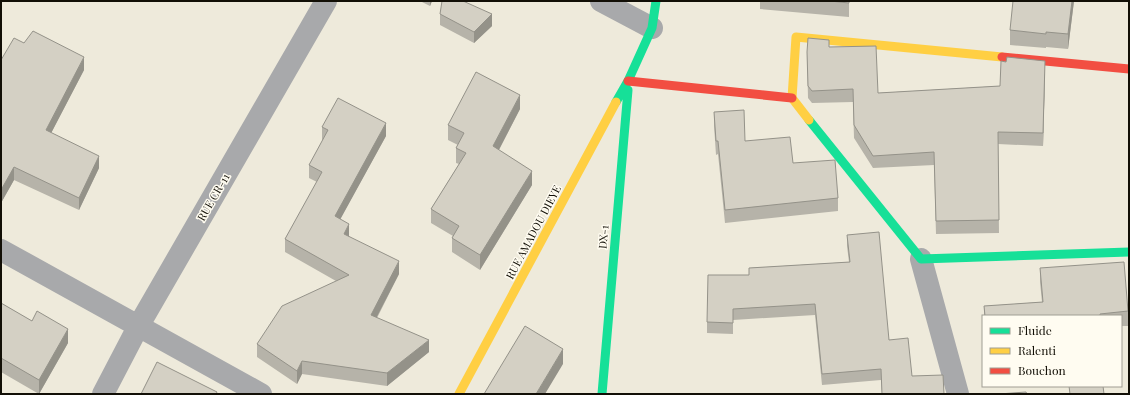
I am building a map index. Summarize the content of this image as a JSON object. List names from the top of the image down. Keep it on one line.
{"streets":{"street":["RUE CR-11","RUE AMADOU DIEYE","DX-1"]},"crossings":[["RUE AMADOU DIEYE","DX-1"]],"legend":["Fluide","Ralenti","Bouchon"]}
